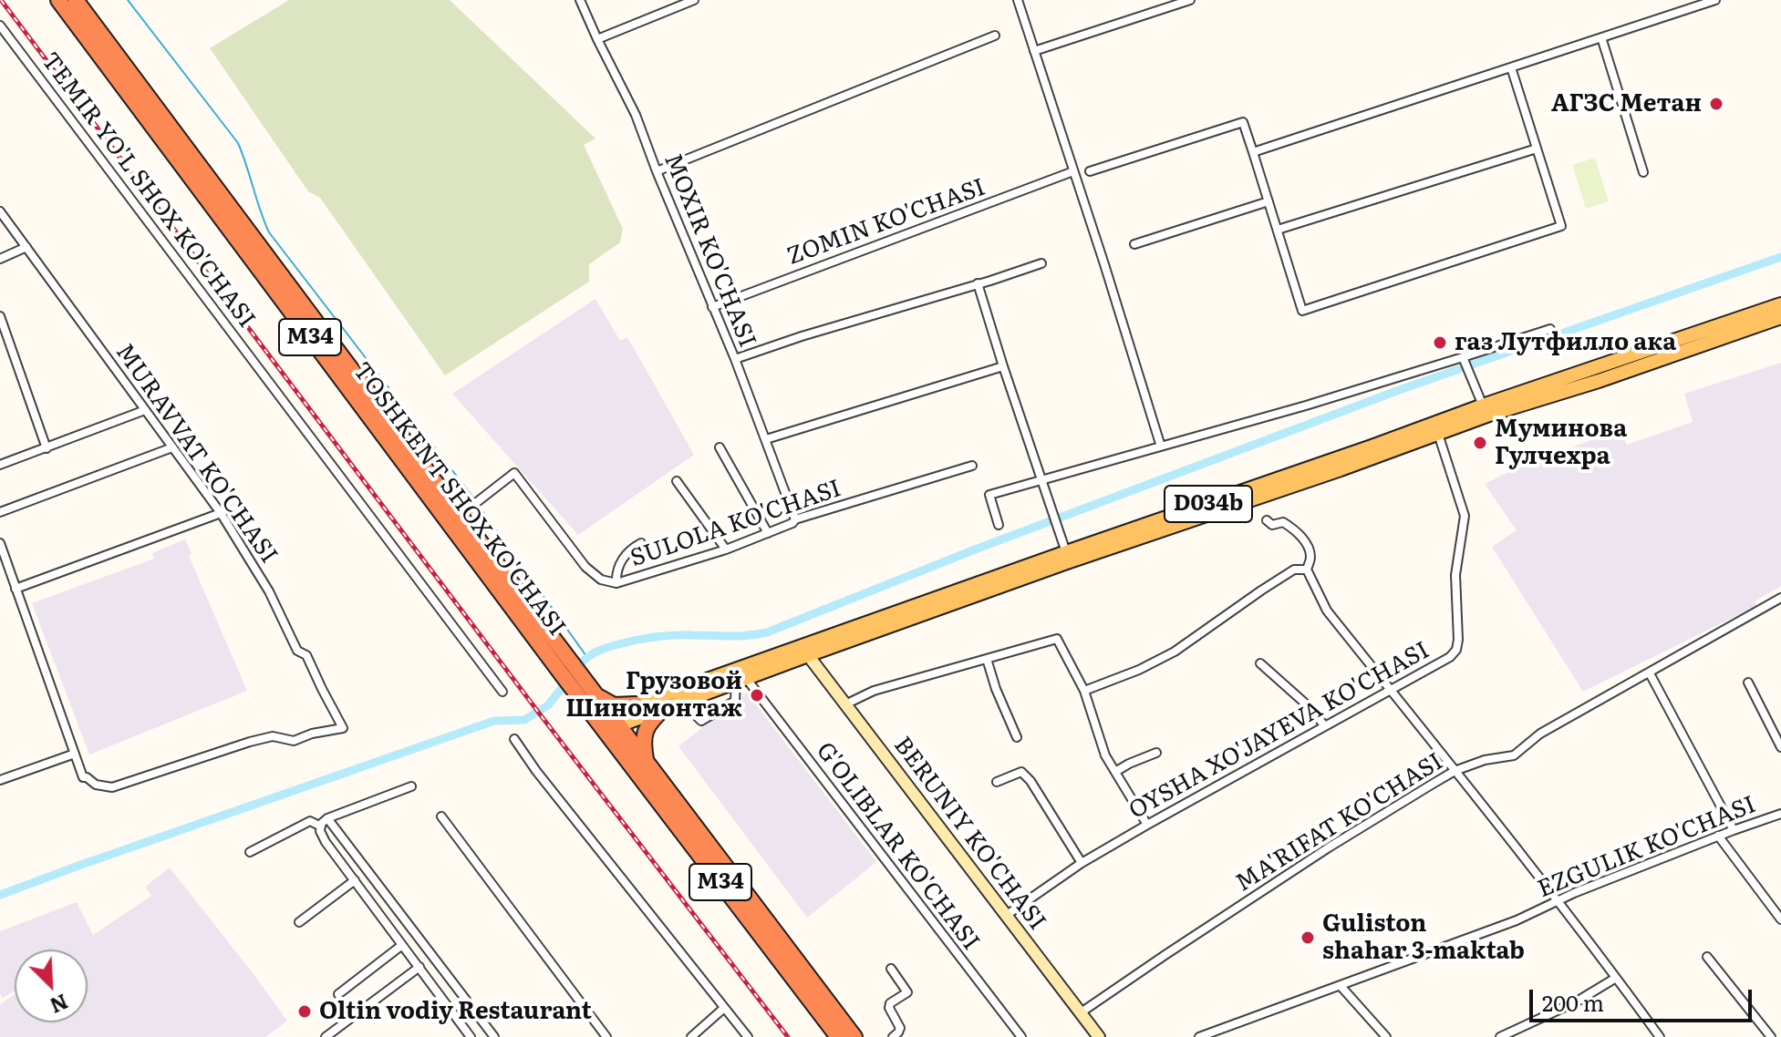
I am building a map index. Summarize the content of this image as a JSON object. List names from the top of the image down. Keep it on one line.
{"streets":{"highway":["M34","TOSHKENT SHOX KO'CHASI"],"main road":["D034b"],"street":["TEMIR YO'L SHOX KO'CHASI","ZOMIN KO'CHASI","MOXIR KO'CHASI","MURAVVAT KO'CHASI","SULOLA KO'CHASI","OYSHA XO'JAYEVA KO'CHASI","MA'RIFAT KO'CHASI","BERUNIY KO'CHASI","G'OLIBLAR KO'CHASI","EZGULIK KO'CHASI"]},"crossings":[["ZOMIN KO'CHASI","MOXIR KO'CHASI"],["MOXIR KO'CHASI","SULOLA KO'CHASI"],["M34","TOSHKENT SHOX KO'CHASI"],["M34","D034b"],["M34","SULOLA KO'CHASI"],["D034b","OYSHA XO'JAYEVA KO'CHASI"],["D034b","BERUNIY KO'CHASI"],["D034b","G'OLIBLAR KO'CHASI"],["OYSHA XO'JAYEVA KO'CHASI","BERUNIY KO'CHASI"],["MA'RIFAT KO'CHASI","BERUNIY KO'CHASI"]],"places":["АГЗС Метан","газ Лутфилло ака","Муминова Гулчехра","Грузовой Шиномонтаж","Guliston shahar 3-maktab","Oltin vodiy Restaurant"],"scale_bar":"200 m","north":"bottom right"}
